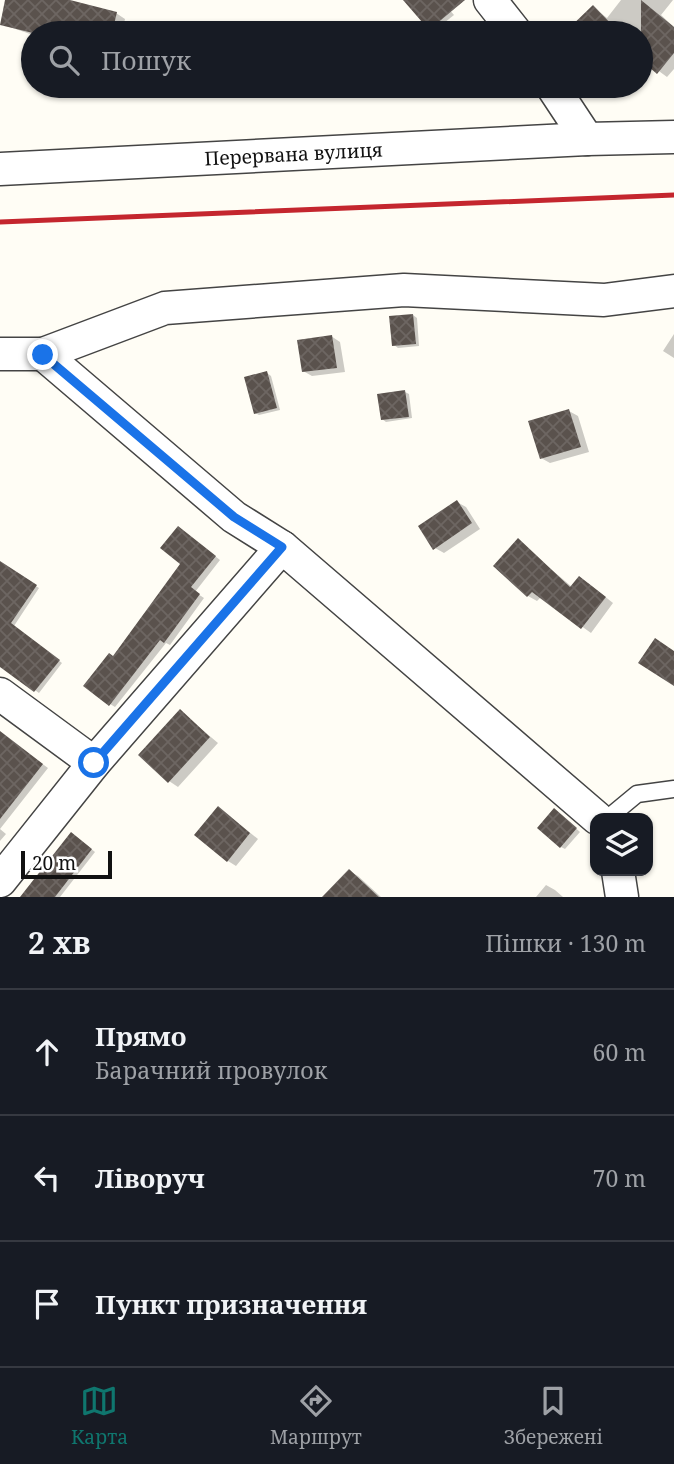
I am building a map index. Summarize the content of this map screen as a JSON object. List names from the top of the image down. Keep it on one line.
{"streets":{"street":["Перервана вулиця"]},"scale_bar":"20 m","page":{"search":"Пошук","scale":"20 m","heading":["2 хв","Пішки · 130 m"],"list":[["Прямо","Барачний провулок","60 m"],["Ліворуч","70 m"],"Пункт призначення"],"nav":["Карта","Маршрут","Збережені"]}}
